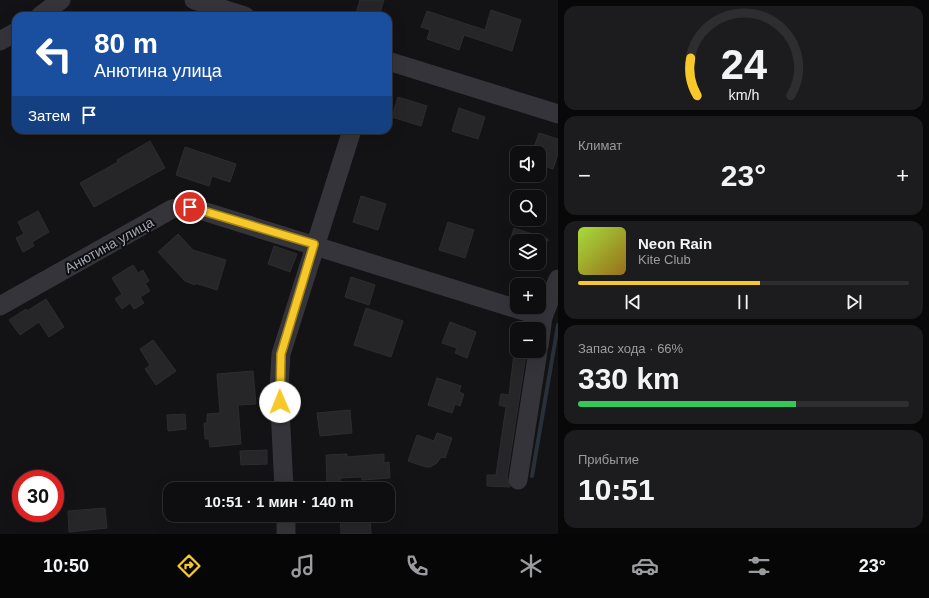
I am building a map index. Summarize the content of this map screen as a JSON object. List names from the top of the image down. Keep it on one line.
{"streets":{"street":["Анютина улица"]},"page":{"turn":["80 m","Анютина улица"],"then":"Затем","tile":["Климат",["Запас хода · 66%","330 km"],["Прибытие","10:51"]],"map_buttons":["+","−"],"heat":["−","23°","+"],"song":["Neon Rain","Kite Club"],"limit":"30","trip":"10:51 · 1 мин · 140 m","tabs":["10:50","23°"],"gauge":["24","km/h"]}}
